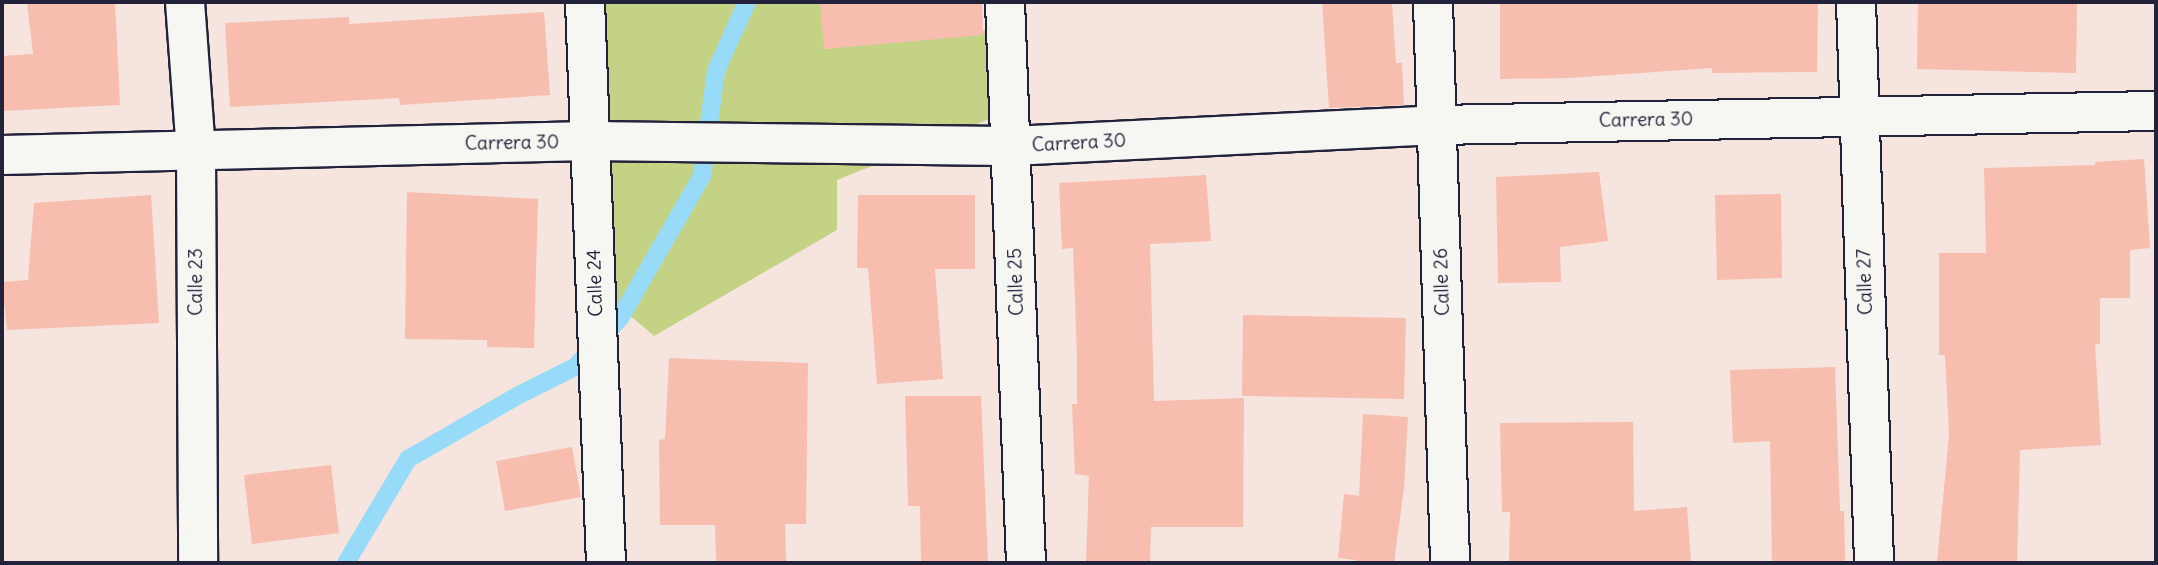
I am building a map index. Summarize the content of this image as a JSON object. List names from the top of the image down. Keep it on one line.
{"streets":{"street":["Carrera 30","Calle 23","Calle 25","Calle 26","Calle 27","Calle 24"]},"crossings":[["Carrera 30","Calle 23"],["Carrera 30","Calle 25"],["Carrera 30","Calle 26"],["Carrera 30","Calle 27"],["Carrera 30","Calle 24"]]}
